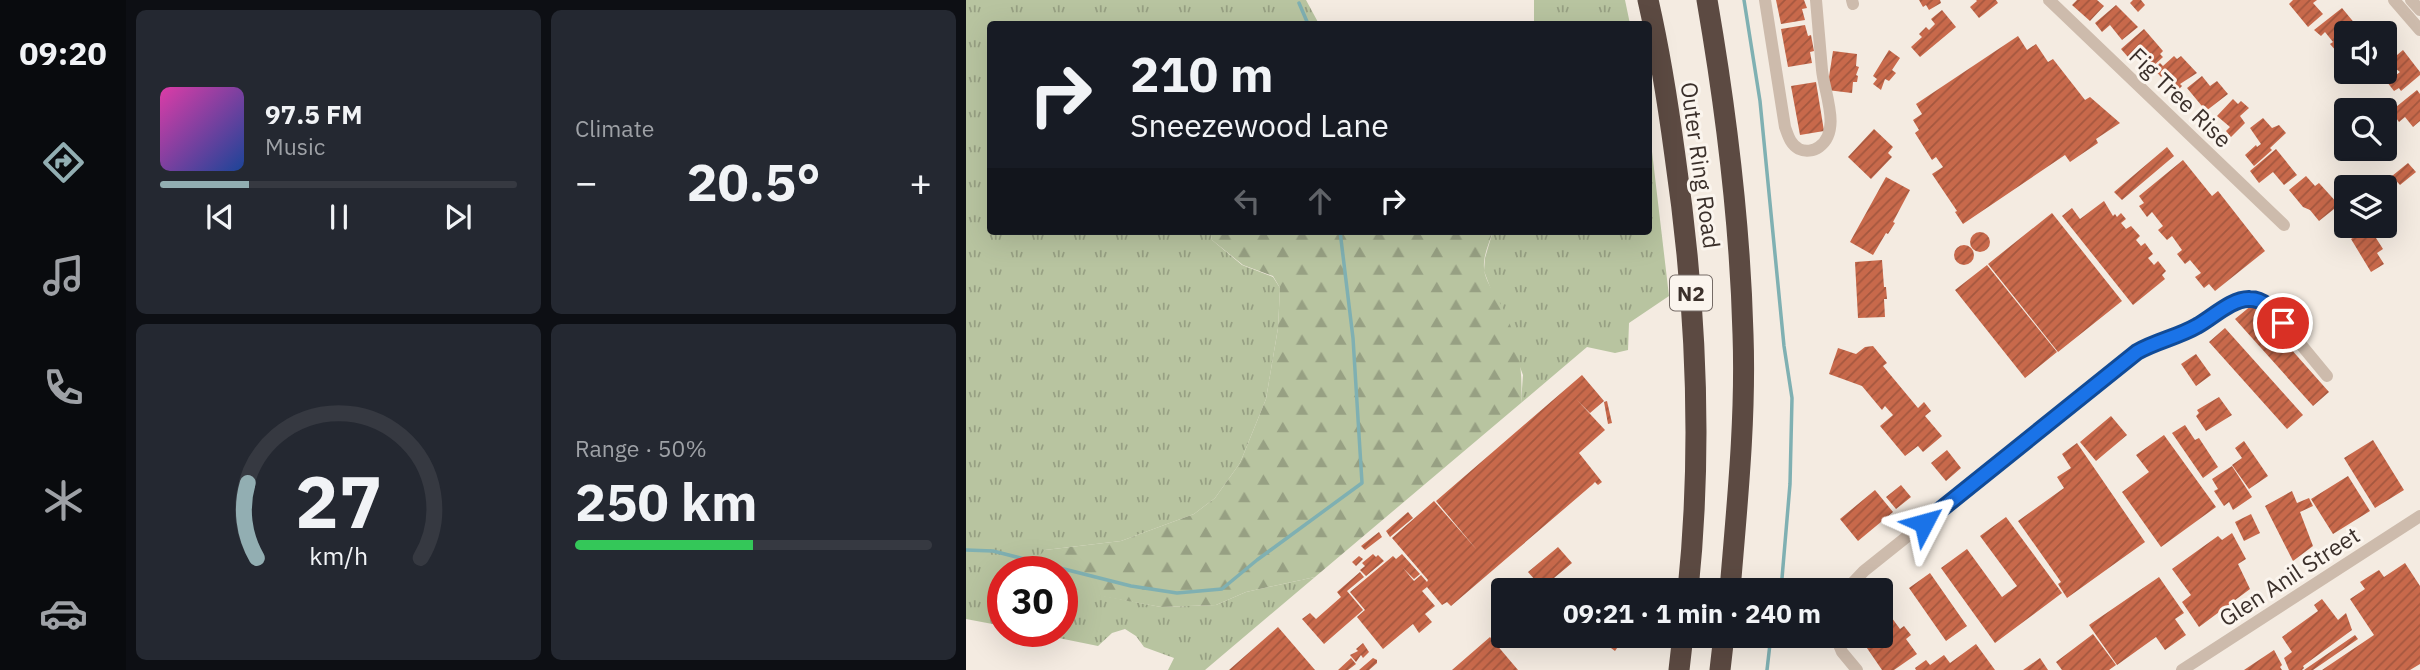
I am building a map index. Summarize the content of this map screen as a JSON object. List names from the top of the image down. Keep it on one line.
{"streets":{"highway":["Outer Ring Road","N2"],"street":["Fig Tree Rise","Glen Anil Street"]},"page":{"tabs":"09:20","tile":["Climate",["Range · 50%","250 km"]],"turn":["210 m","Sneezewood Lane"],"song":["97.5 FM","Music"],"heat":["−","20.5°","+"],"limit":"30","trip":"09:21 · 1 min · 240 m","gauge":["27","km/h"]}}
